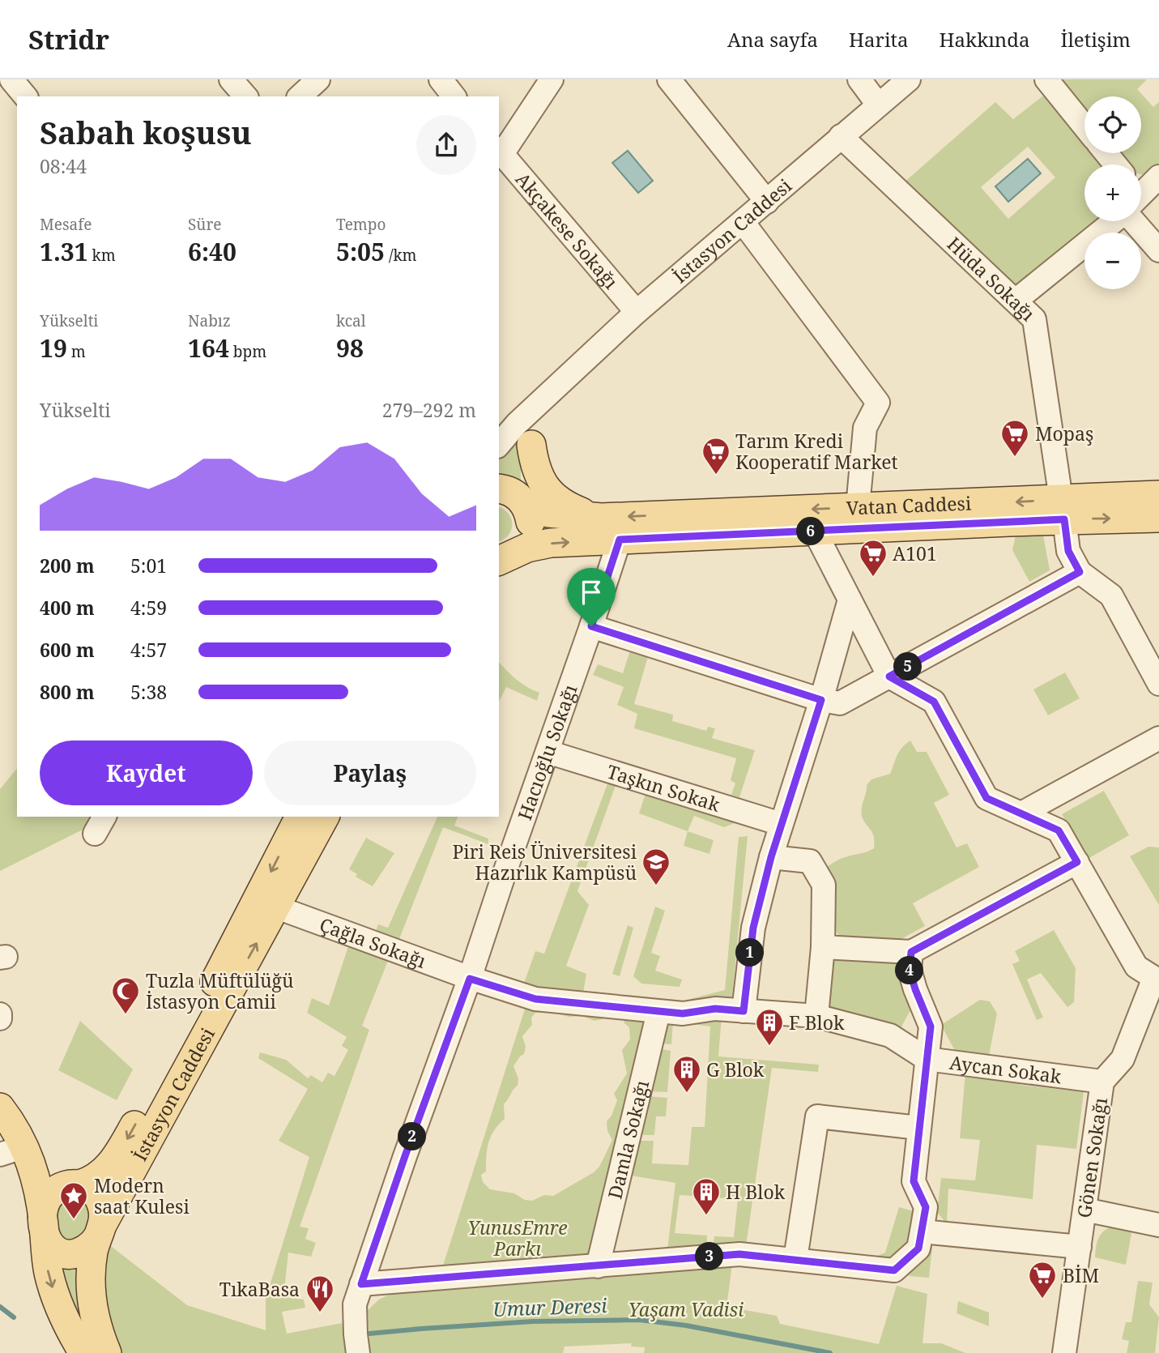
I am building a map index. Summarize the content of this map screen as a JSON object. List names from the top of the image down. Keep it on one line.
{"streets":{"main road":["İstasyon Caddesi","Vatan Caddesi"],"street":["Akçakese Sokağı","Hüda Sokağı","Hacıoğlu Sokağı","Taşkın Sokak","Çağla Sokağı","Aycan Sokak","Damla Sokağı","Gönen Sokağı"]},"crossings":[["Akçakese Sokağı","İstasyon Caddesi"],["İstasyon Caddesi","Hüda Sokağı"],["İstasyon Caddesi","Çağla Sokağı"],["Hüda Sokağı","Vatan Caddesi"],["Vatan Caddesi","Hacıoğlu Sokağı"],["Hacıoğlu Sokağı","Taşkın Sokak"],["Hacıoğlu Sokağı","Çağla Sokağı"],["Çağla Sokağı","Aycan Sokak"],["Çağla Sokağı","Damla Sokağı"],["Aycan Sokak","Damla Sokağı"],["Aycan Sokak","Gönen Sokağı"]],"water":["Umur Deresi"],"parks":["YunusEmre Parkı","Yaşam Vadisi"],"places":{"supermarket":["Mopaş","Tarım Kredi Kooperatif Market","A101","BİM"],"school or university":["Piri Reis Üniversitesi Hazırlık Kampüsü"],"mosque":["Tuzla Müftülüğü İstasyon Camii"],"building":["F Blok","G Blok","H Blok"],"place":["Modern saat Kulesi"],"restaurant":["TıkaBasa"]},"page":{"header":"Stridr","nav":["Ana sayfa","Harita","Hakkında","İletişim"],"map_buttons":["+","−"],"heading":["Sabah koşusu","08:44"],"stats":[["Mesafe","1.31 km"],["Süre","6:40"],["Tempo","5:05 /km"],["Yükselti","19 m"],["Nabız","164 bpm"],["kcal","98"]],"chart":["Yükselti","279–292 m"],"pins":["6","5","1","4","2","3"],"list":[{"name":"200 m","note":"5:01"},{"name":"400 m","note":"4:59"},{"name":"600 m","note":"4:57"},{"name":"800 m","note":"5:38"}],"buttons":["Kaydet","Paylaş"]}}
